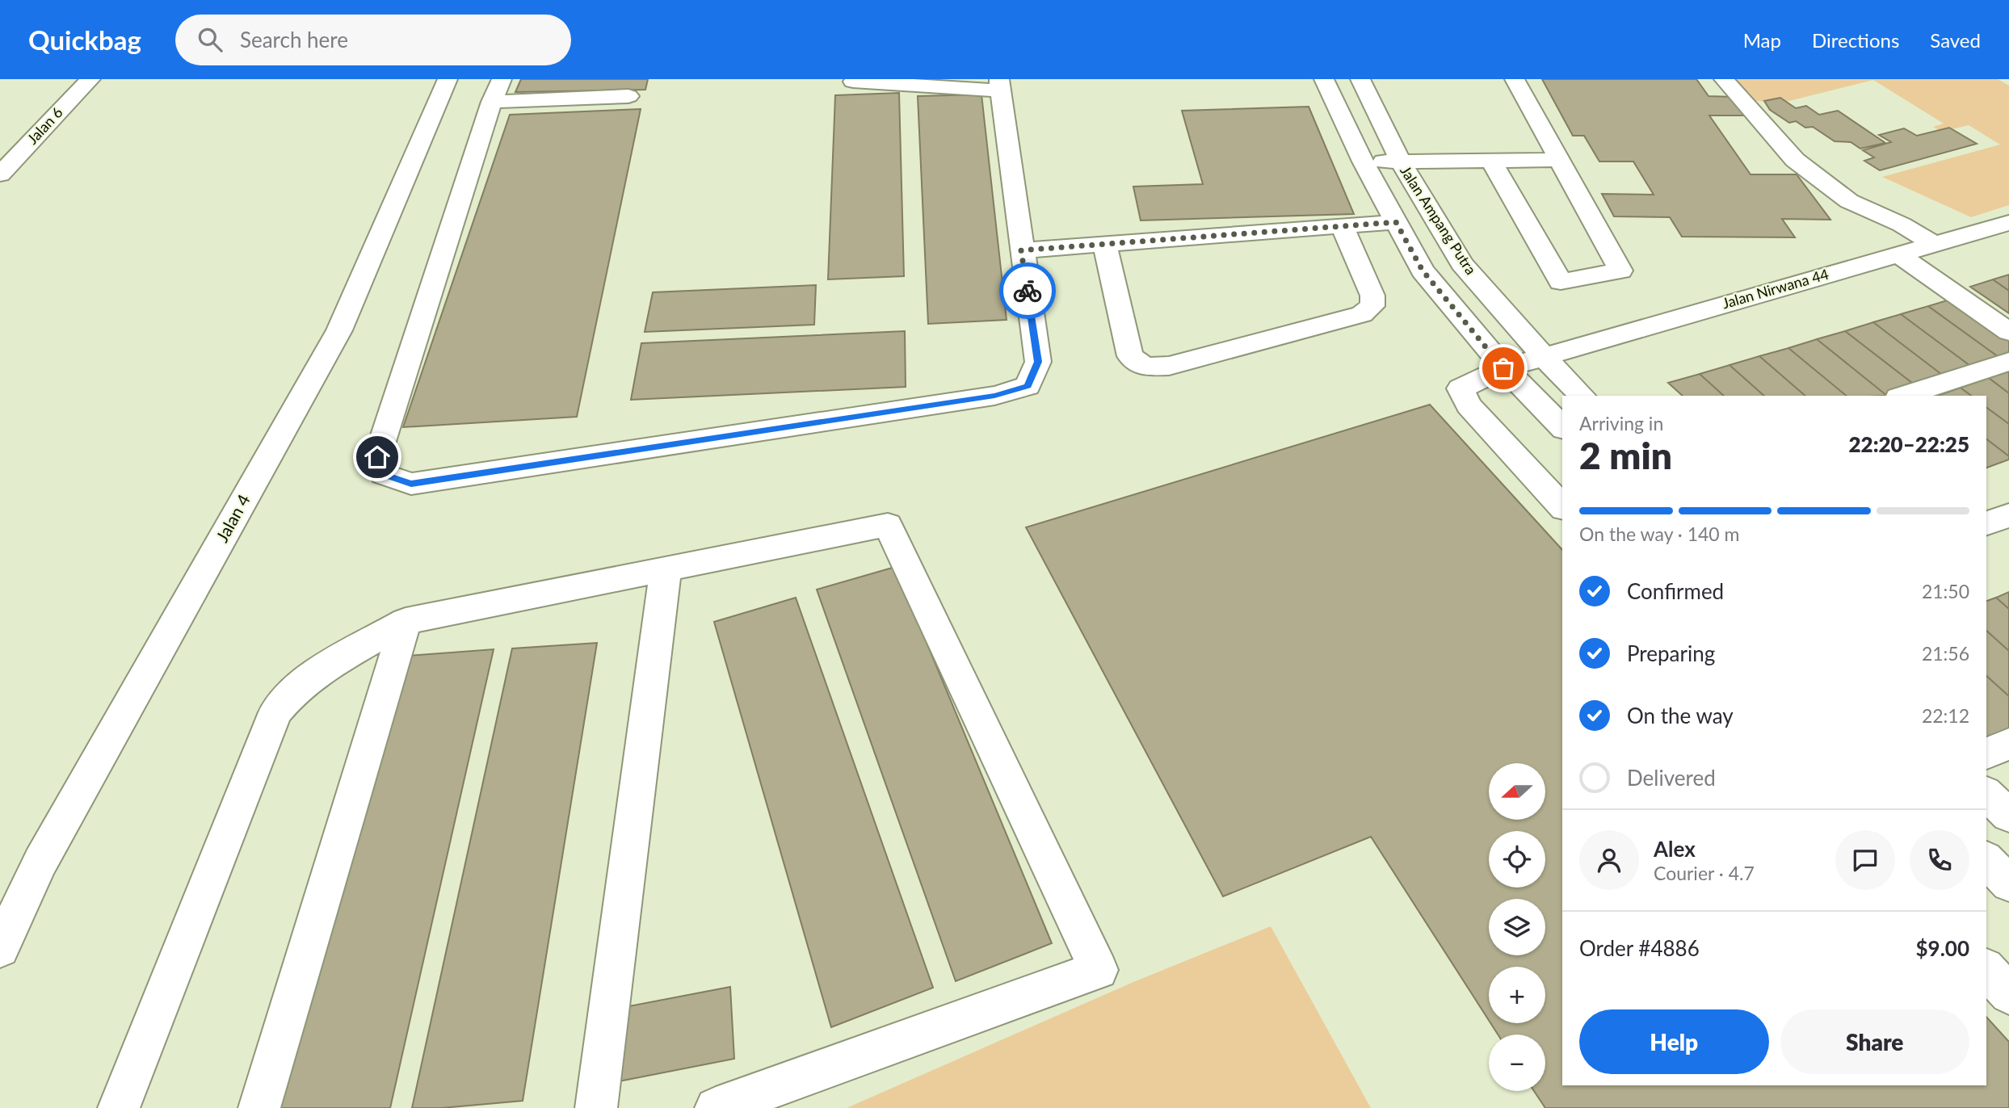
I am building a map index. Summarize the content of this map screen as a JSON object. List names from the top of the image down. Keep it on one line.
{"streets":{"street":["Jalan 6","Jalan Ampang Putra","Jalan Nirwana 44","Jalan 4"]},"crossings":[["Jalan Ampang Putra","Jalan Nirwana 44"]],"north":"left","page":{"header":"Quickbag","search":"Search here","nav":["Map","Directions","Saved"],"heading":["2 min","Arriving in","22:20–22:25"],"panel":["Alex","Courier · 4.7","Order #4886","$9.00"],"bar":"On the way · 140 m","list":[["Confirmed","21:50"],["Preparing","21:56"],["On the way","22:12"],"Delivered"],"map_buttons":["+","−"],"buttons":["Help","Share"]}}
